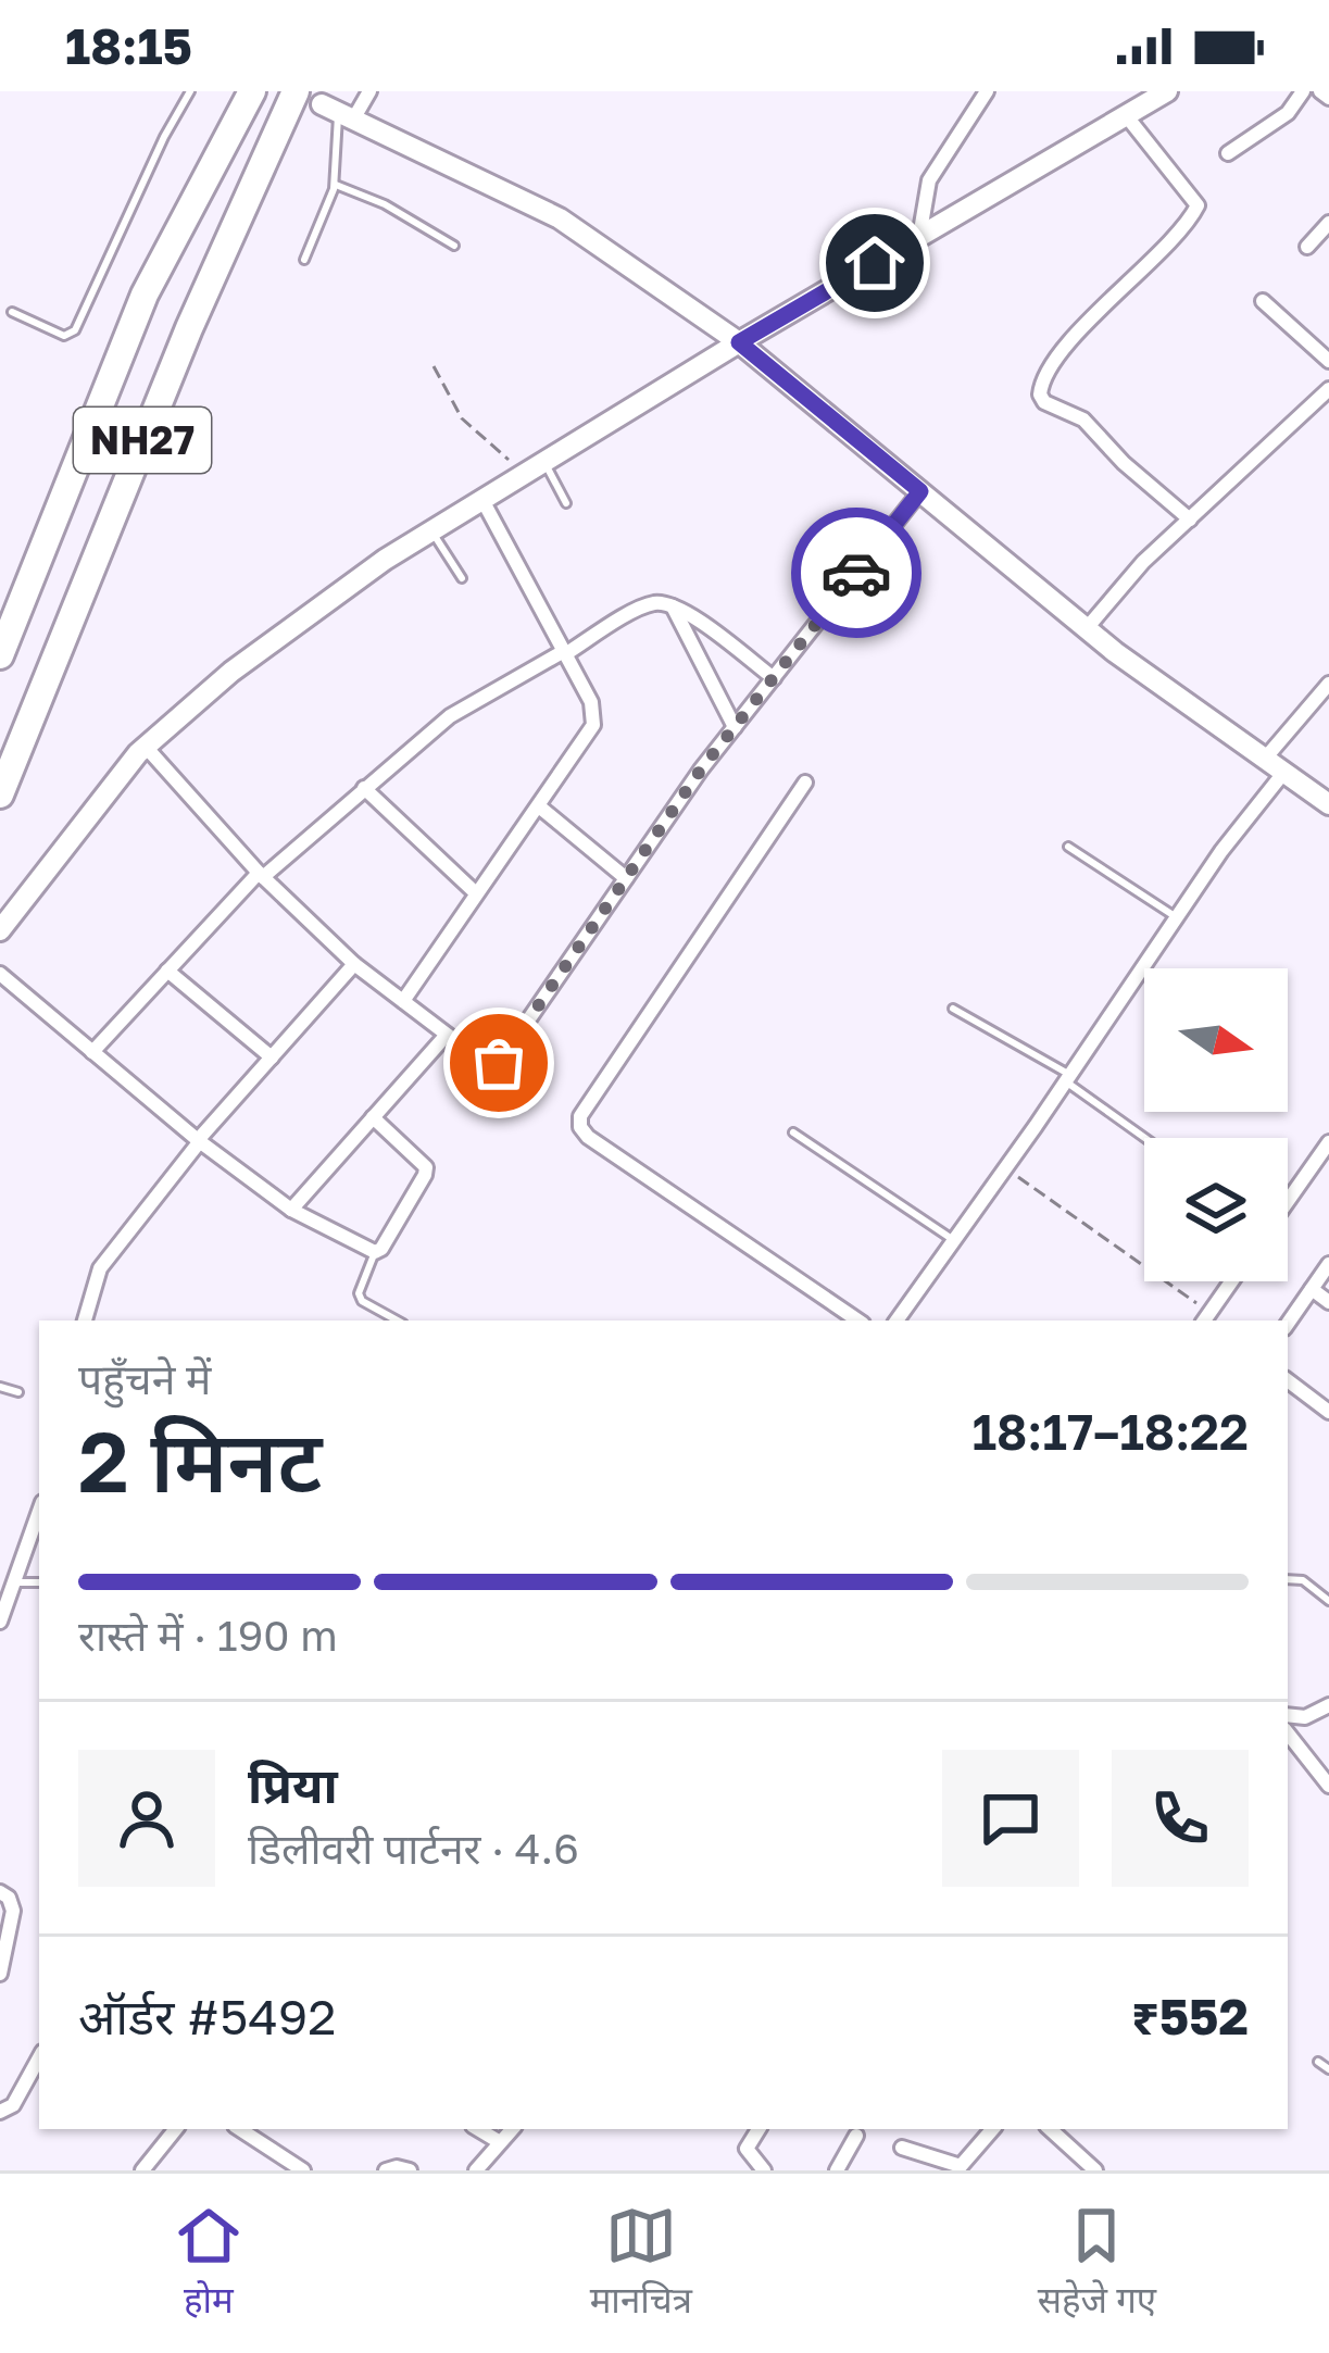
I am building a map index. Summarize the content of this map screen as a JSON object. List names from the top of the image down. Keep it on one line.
{"streets":{"highway":["NH27"]},"north":"right","page":{"status":"18:15","heading":["2 मिनट","पहुँचने में","18:17–18:22"],"panel":["प्रिया","डिलीवरी पार्टनर · 4.6","ऑर्डर #5492","₹552"],"bar":"रास्ते में · 190 m","tabs":["होम","मानचित्र","सहेजे गए"]}}
